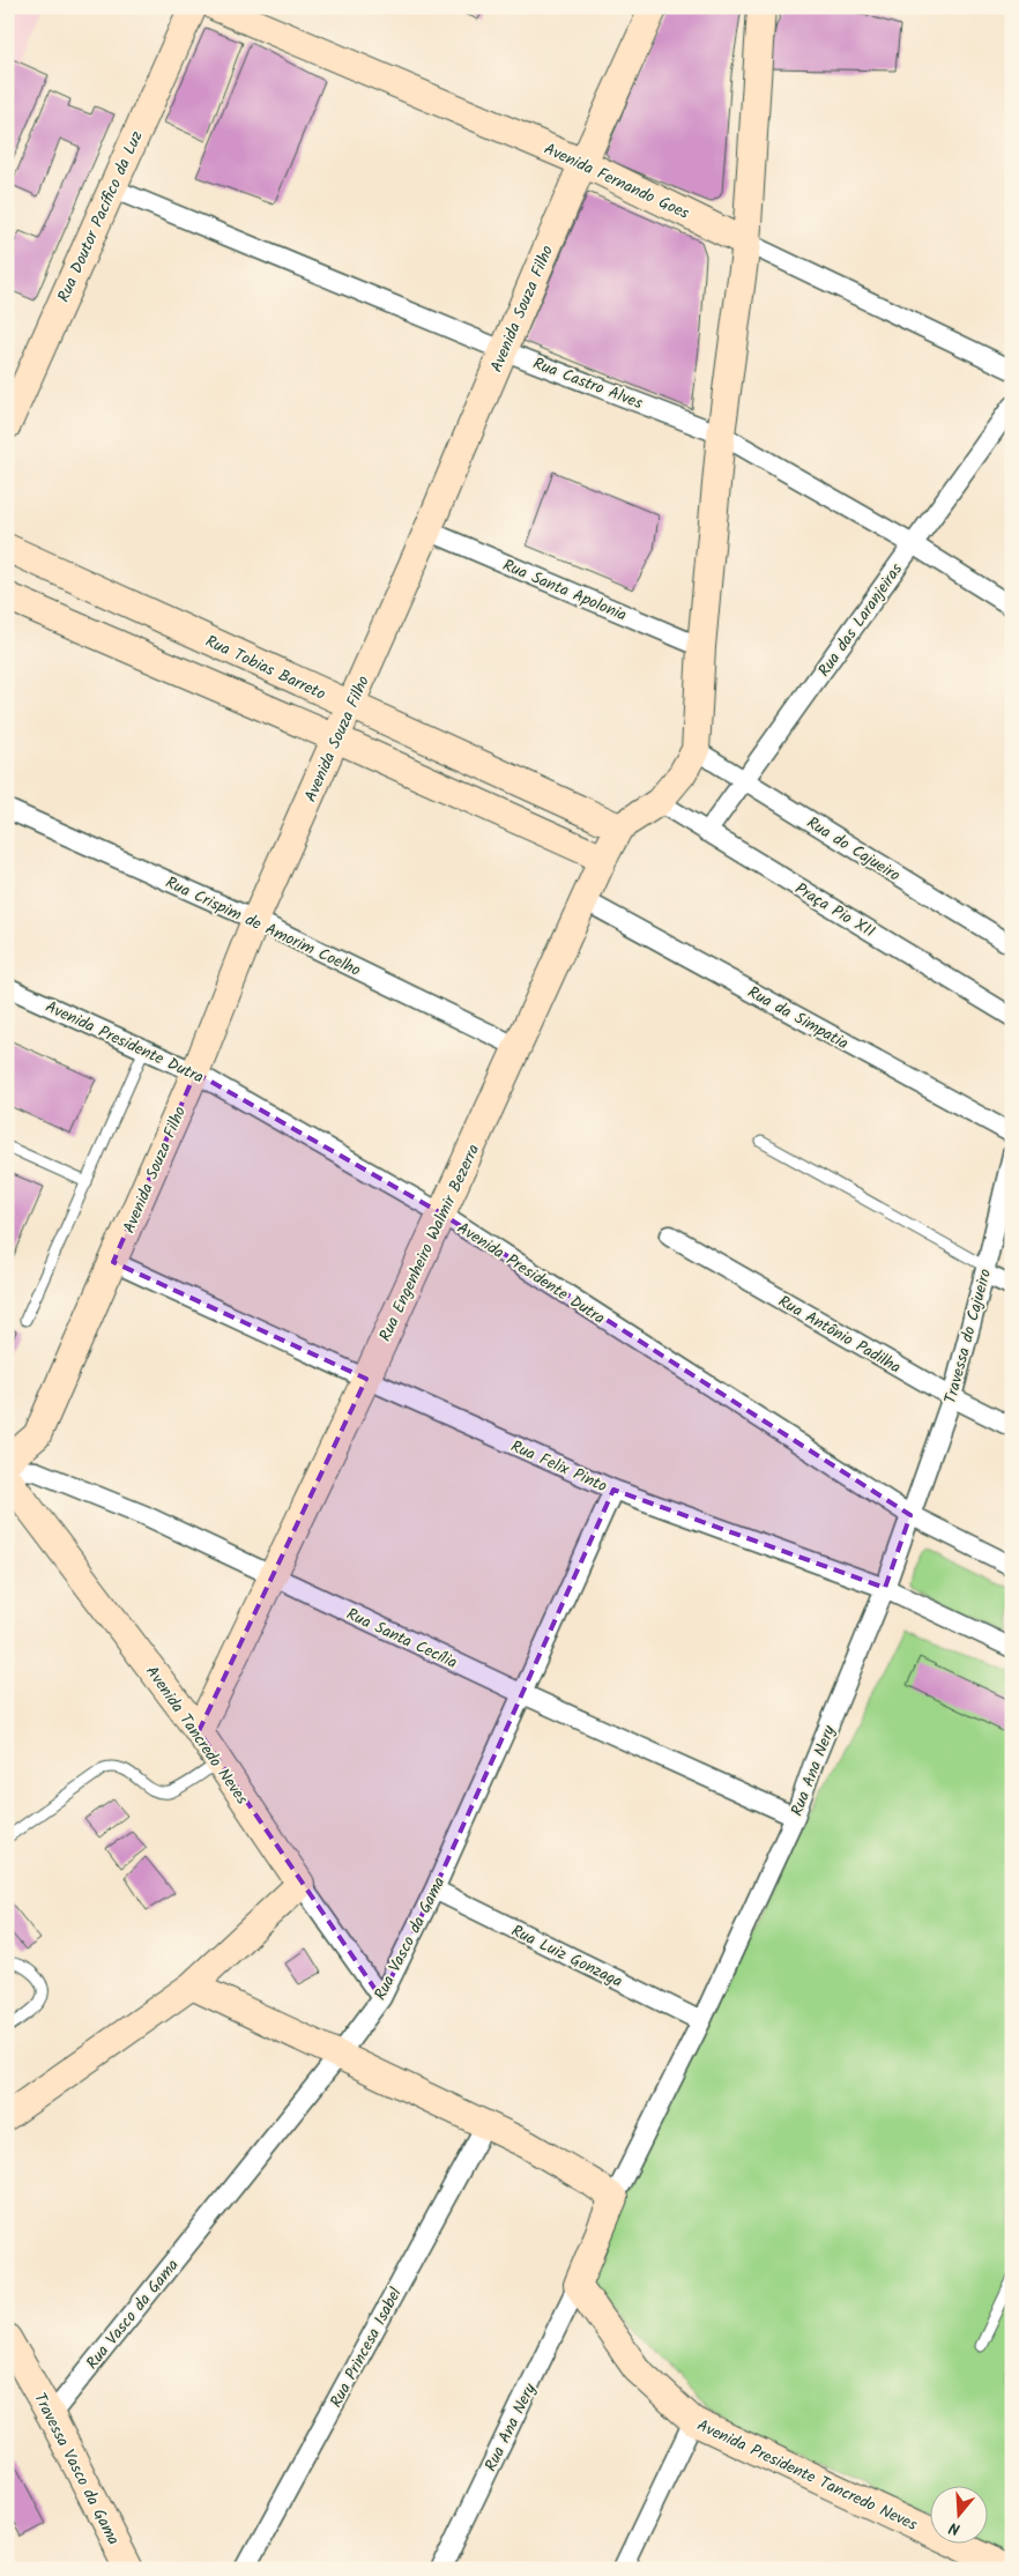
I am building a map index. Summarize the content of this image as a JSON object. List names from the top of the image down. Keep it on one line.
{"streets":{"main road":["Avenida Fernando Goes","Rua Doutor Pacífico da Luz","Avenida Souza Filho","Rua Tobias Barreto","Rua Engenheiro Walmir Bezerra","Avenida Tancredo Neves","Travessa Vasco da Gama","Avenida Presidente Tancredo Neves"],"street":["Rua Castro Alves","Rua Santa Apolonia","Rua das Laranjeiras","Rua do Cajueiro","Praça Pio XII","Rua Crispim de Amorim Coelho","Rua da Simpatia","Avenida Presidente Dutra","Rua Antônio Padilha","Travessa do Cajueiro","Rua Felix Pinto","Rua Santa Cecília","Rua Ana Nery","Rua Vasco da Gama","Rua Luiz Gonzaga","Rua Princesa Isabel"]},"crossings":[["Avenida Fernando Goes","Avenida Souza Filho"],["Rua Doutor Pacífico da Luz","Rua Castro Alves"],["Avenida Souza Filho","Rua Castro Alves"],["Avenida Souza Filho","Rua Santa Apolonia"],["Avenida Souza Filho","Rua Tobias Barreto"],["Avenida Souza Filho","Rua Crispim de Amorim Coelho"],["Avenida Souza Filho","Avenida Presidente Dutra"],["Avenida Souza Filho","Rua Felix Pinto"],["Rua Castro Alves","Rua das Laranjeiras"],["Rua das Laranjeiras","Rua do Cajueiro"],["Rua das Laranjeiras","Praça Pio XII"],["Rua Tobias Barreto","Rua Engenheiro Walmir Bezerra"],["Rua do Cajueiro","Rua Engenheiro Walmir Bezerra"],["Praça Pio XII","Rua Engenheiro Walmir Bezerra"],["Rua Crispim de Amorim Coelho","Rua Engenheiro Walmir Bezerra"],["Rua da Simpatia","Rua Engenheiro Walmir Bezerra"],["Avenida Presidente Dutra","Rua Engenheiro Walmir Bezerra"],["Avenida Presidente Dutra","Travessa do Cajueiro"],["Avenida Presidente Dutra","Rua Ana Nery"],["Rua Engenheiro Walmir Bezerra","Rua Felix Pinto"],["Rua Engenheiro Walmir Bezerra","Rua Santa Cecília"],["Rua Engenheiro Walmir Bezerra","Avenida Tancredo Neves"],["Rua Antônio Padilha","Travessa do Cajueiro"],["Travessa do Cajueiro","Rua Ana Nery"],["Rua Felix Pinto","Rua Ana Nery"],["Rua Felix Pinto","Rua Vasco da Gama"],["Rua Santa Cecília","Rua Ana Nery"],["Rua Santa Cecília","Rua Vasco da Gama"],["Avenida Tancredo Neves","Rua Vasco da Gama"],["Rua Ana Nery","Rua Luiz Gonzaga"],["Rua Ana Nery","Avenida Presidente Tancredo Neves"],["Rua Vasco da Gama","Rua Luiz Gonzaga"],["Rua Vasco da Gama","Travessa Vasco da Gama"]],"north":"bottom"}
